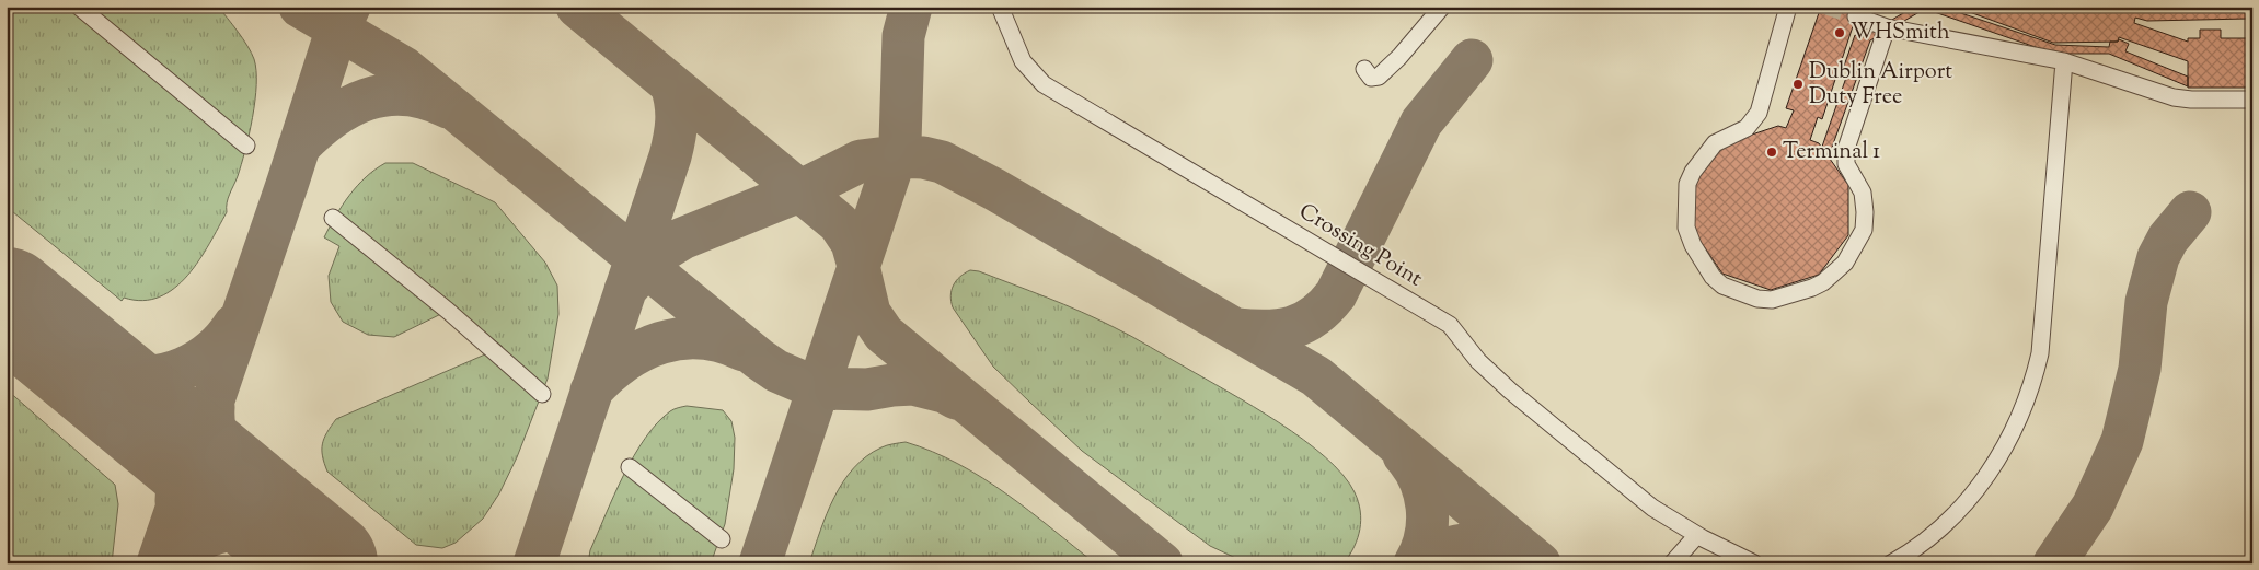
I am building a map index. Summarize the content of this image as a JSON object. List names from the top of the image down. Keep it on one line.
{"streets":{"lane":["Crossing Point"]},"places":["WHSmith","Dublin Airport Duty Free","Terminal 1"]}
